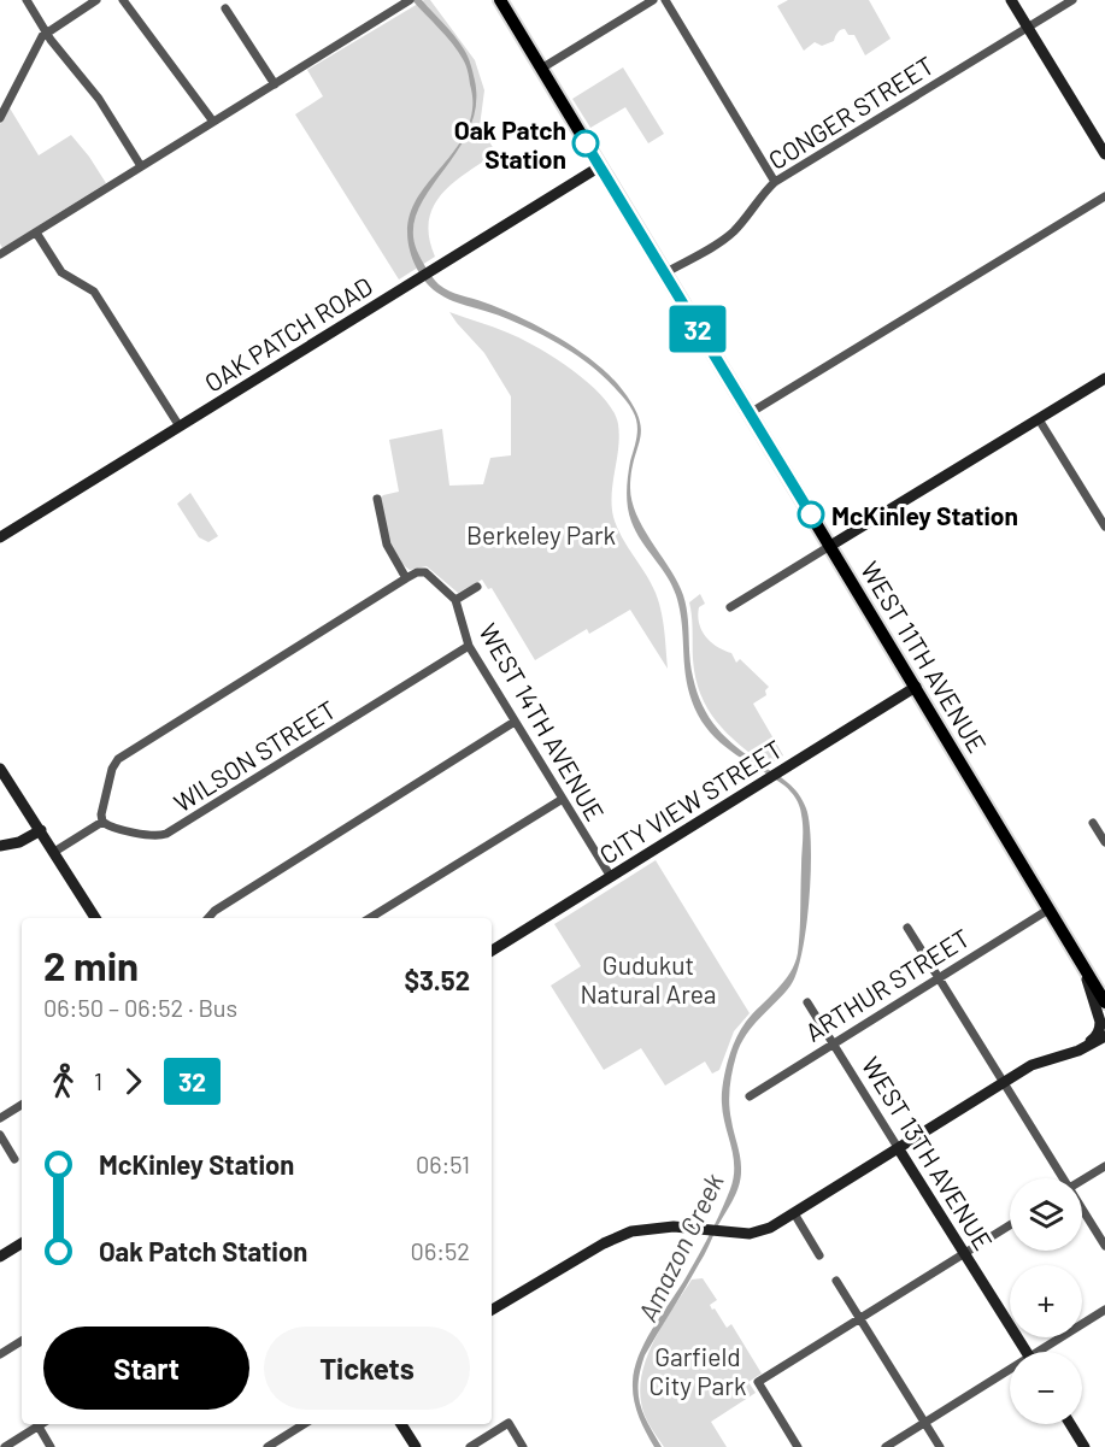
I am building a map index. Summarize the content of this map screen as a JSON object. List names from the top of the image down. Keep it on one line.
{"streets":{"main road":["WEST 11TH AVENUE"],"street":["CONGER STREET","OAK PATCH ROAD","WEST 14TH AVENUE","WILSON STREET","CITY VIEW STREET","ARTHUR STREET","WEST 13TH AVENUE"]},"crossings":[["CONGER STREET","WEST 11TH AVENUE"],["OAK PATCH ROAD","WEST 11TH AVENUE"],["WEST 11TH AVENUE","CITY VIEW STREET"],["WEST 11TH AVENUE","ARTHUR STREET"],["WEST 14TH AVENUE","WILSON STREET"],["WEST 14TH AVENUE","CITY VIEW STREET"],["ARTHUR STREET","WEST 13TH AVENUE"]],"water":["Amazon Creek"],"parks":["Berkeley Park","Gudukut Natural Area","Garfield City Park"],"places":["Oak Patch Station","McKinley Station"],"lines":["bus line 32"],"page":{"on_map":"32","heading":["2 min","06:50 – 06:52 · Bus","$3.52"],"legs":["1","32"],"list":[{"name":"McKinley Station","value":"06:51"},{"name":"Oak Patch Station","value":"06:52"}],"map_buttons":["+","−"],"buttons":["Start","Tickets"]}}
